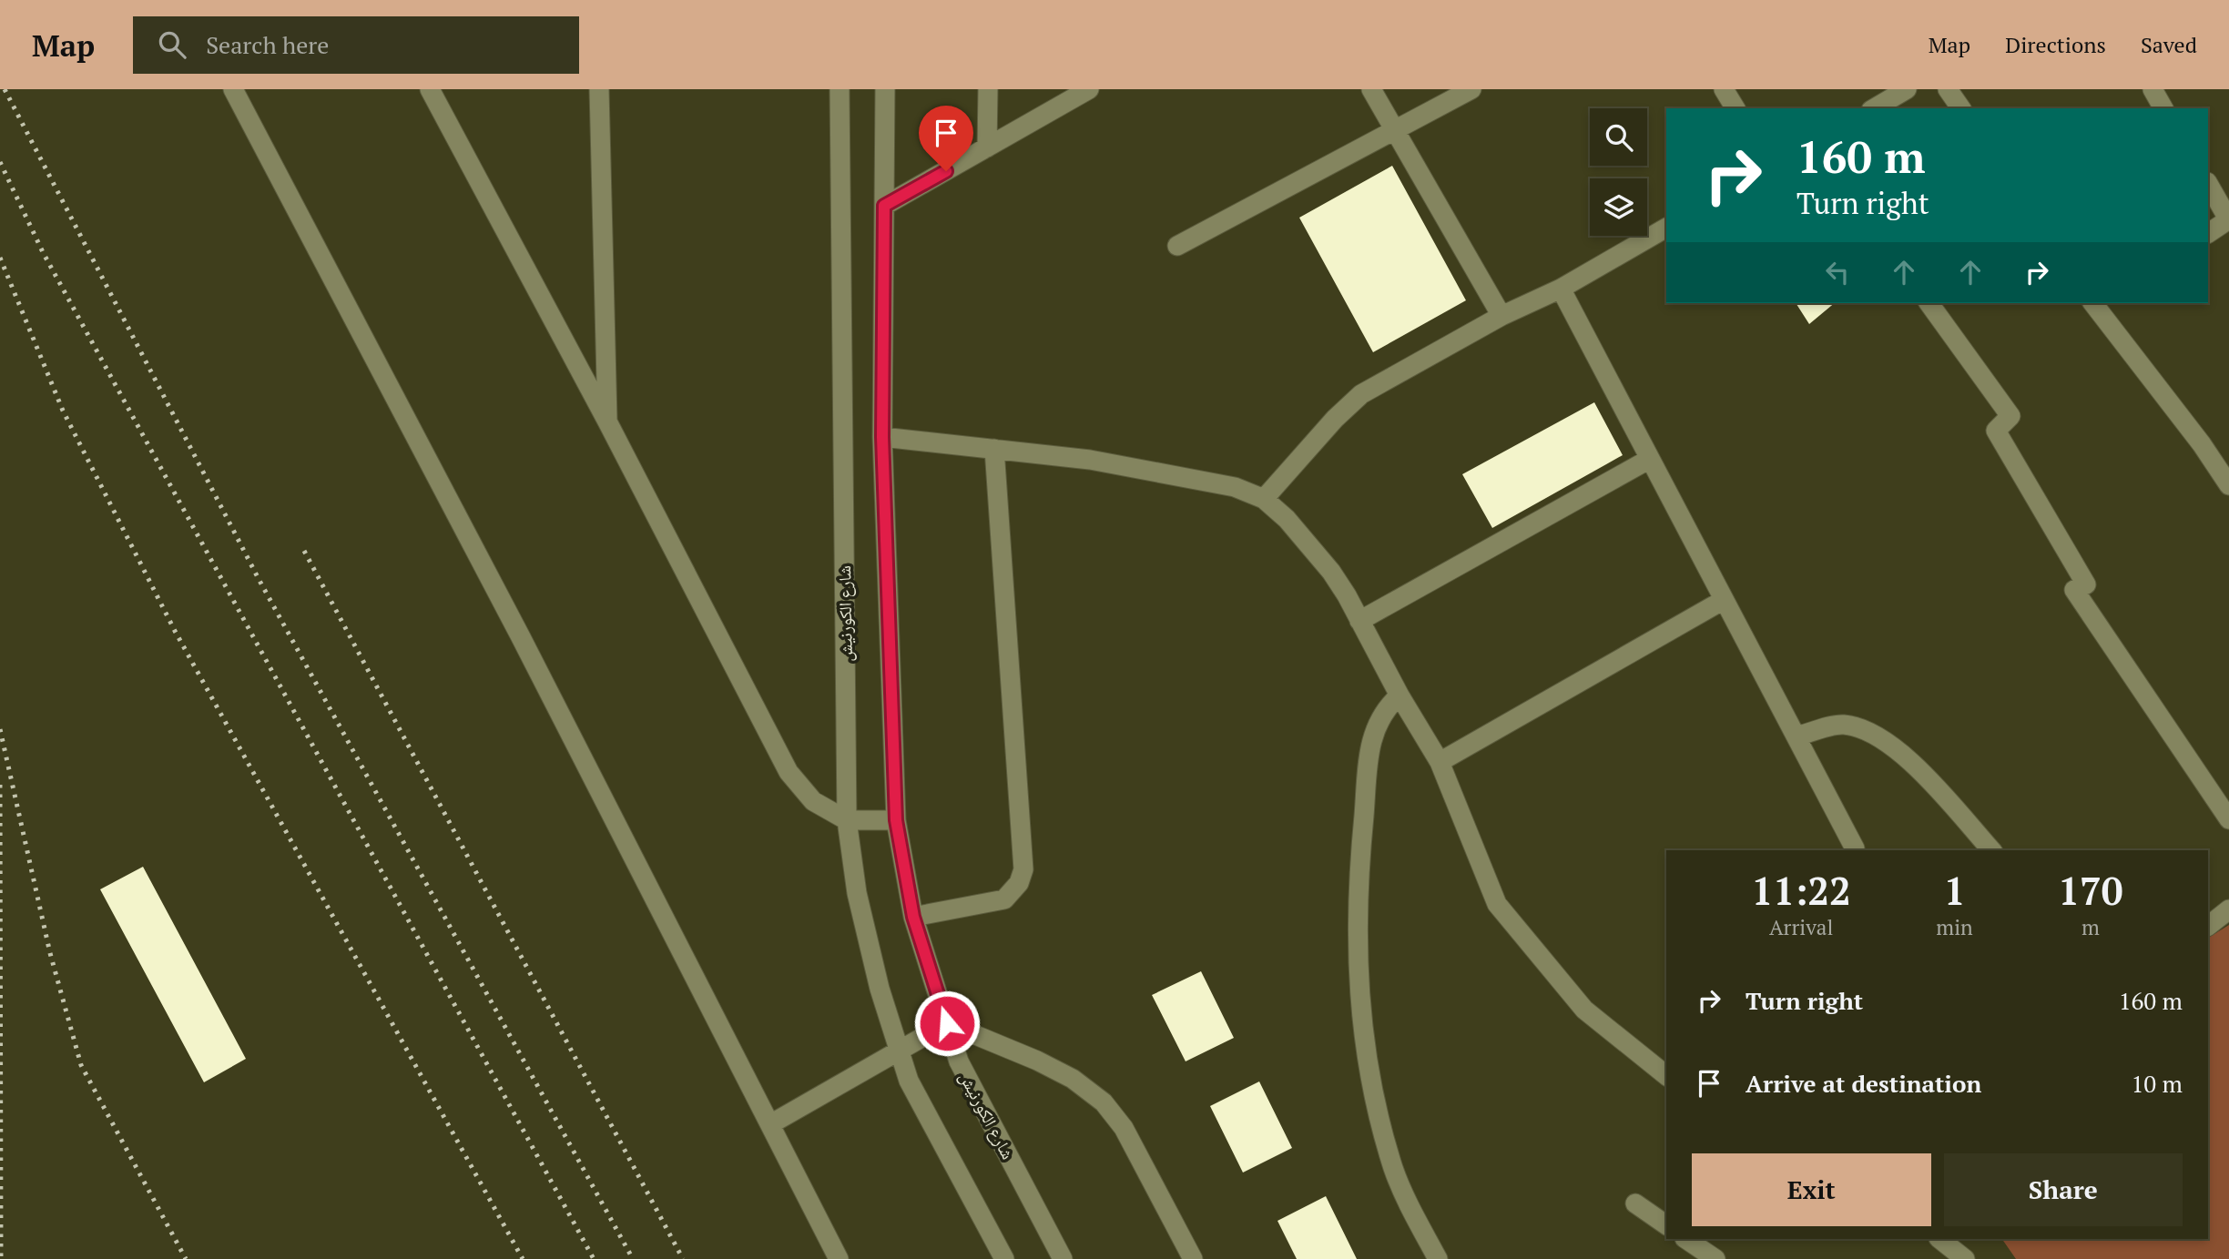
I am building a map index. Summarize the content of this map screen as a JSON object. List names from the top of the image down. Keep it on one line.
{"streets":{"street":["شارع الكورنيش"]},"page":{"header":"Map","search":"Search here","nav":["Map","Directions","Saved"],"turn":["160 m","Turn right"],"eta":["11:22","Arrival","1","min","170","m"],"list":[{"name":"Turn right","value":"160 m"},{"name":"Arrive at destination","value":"10 m"}],"buttons":["Exit","Share"]}}
